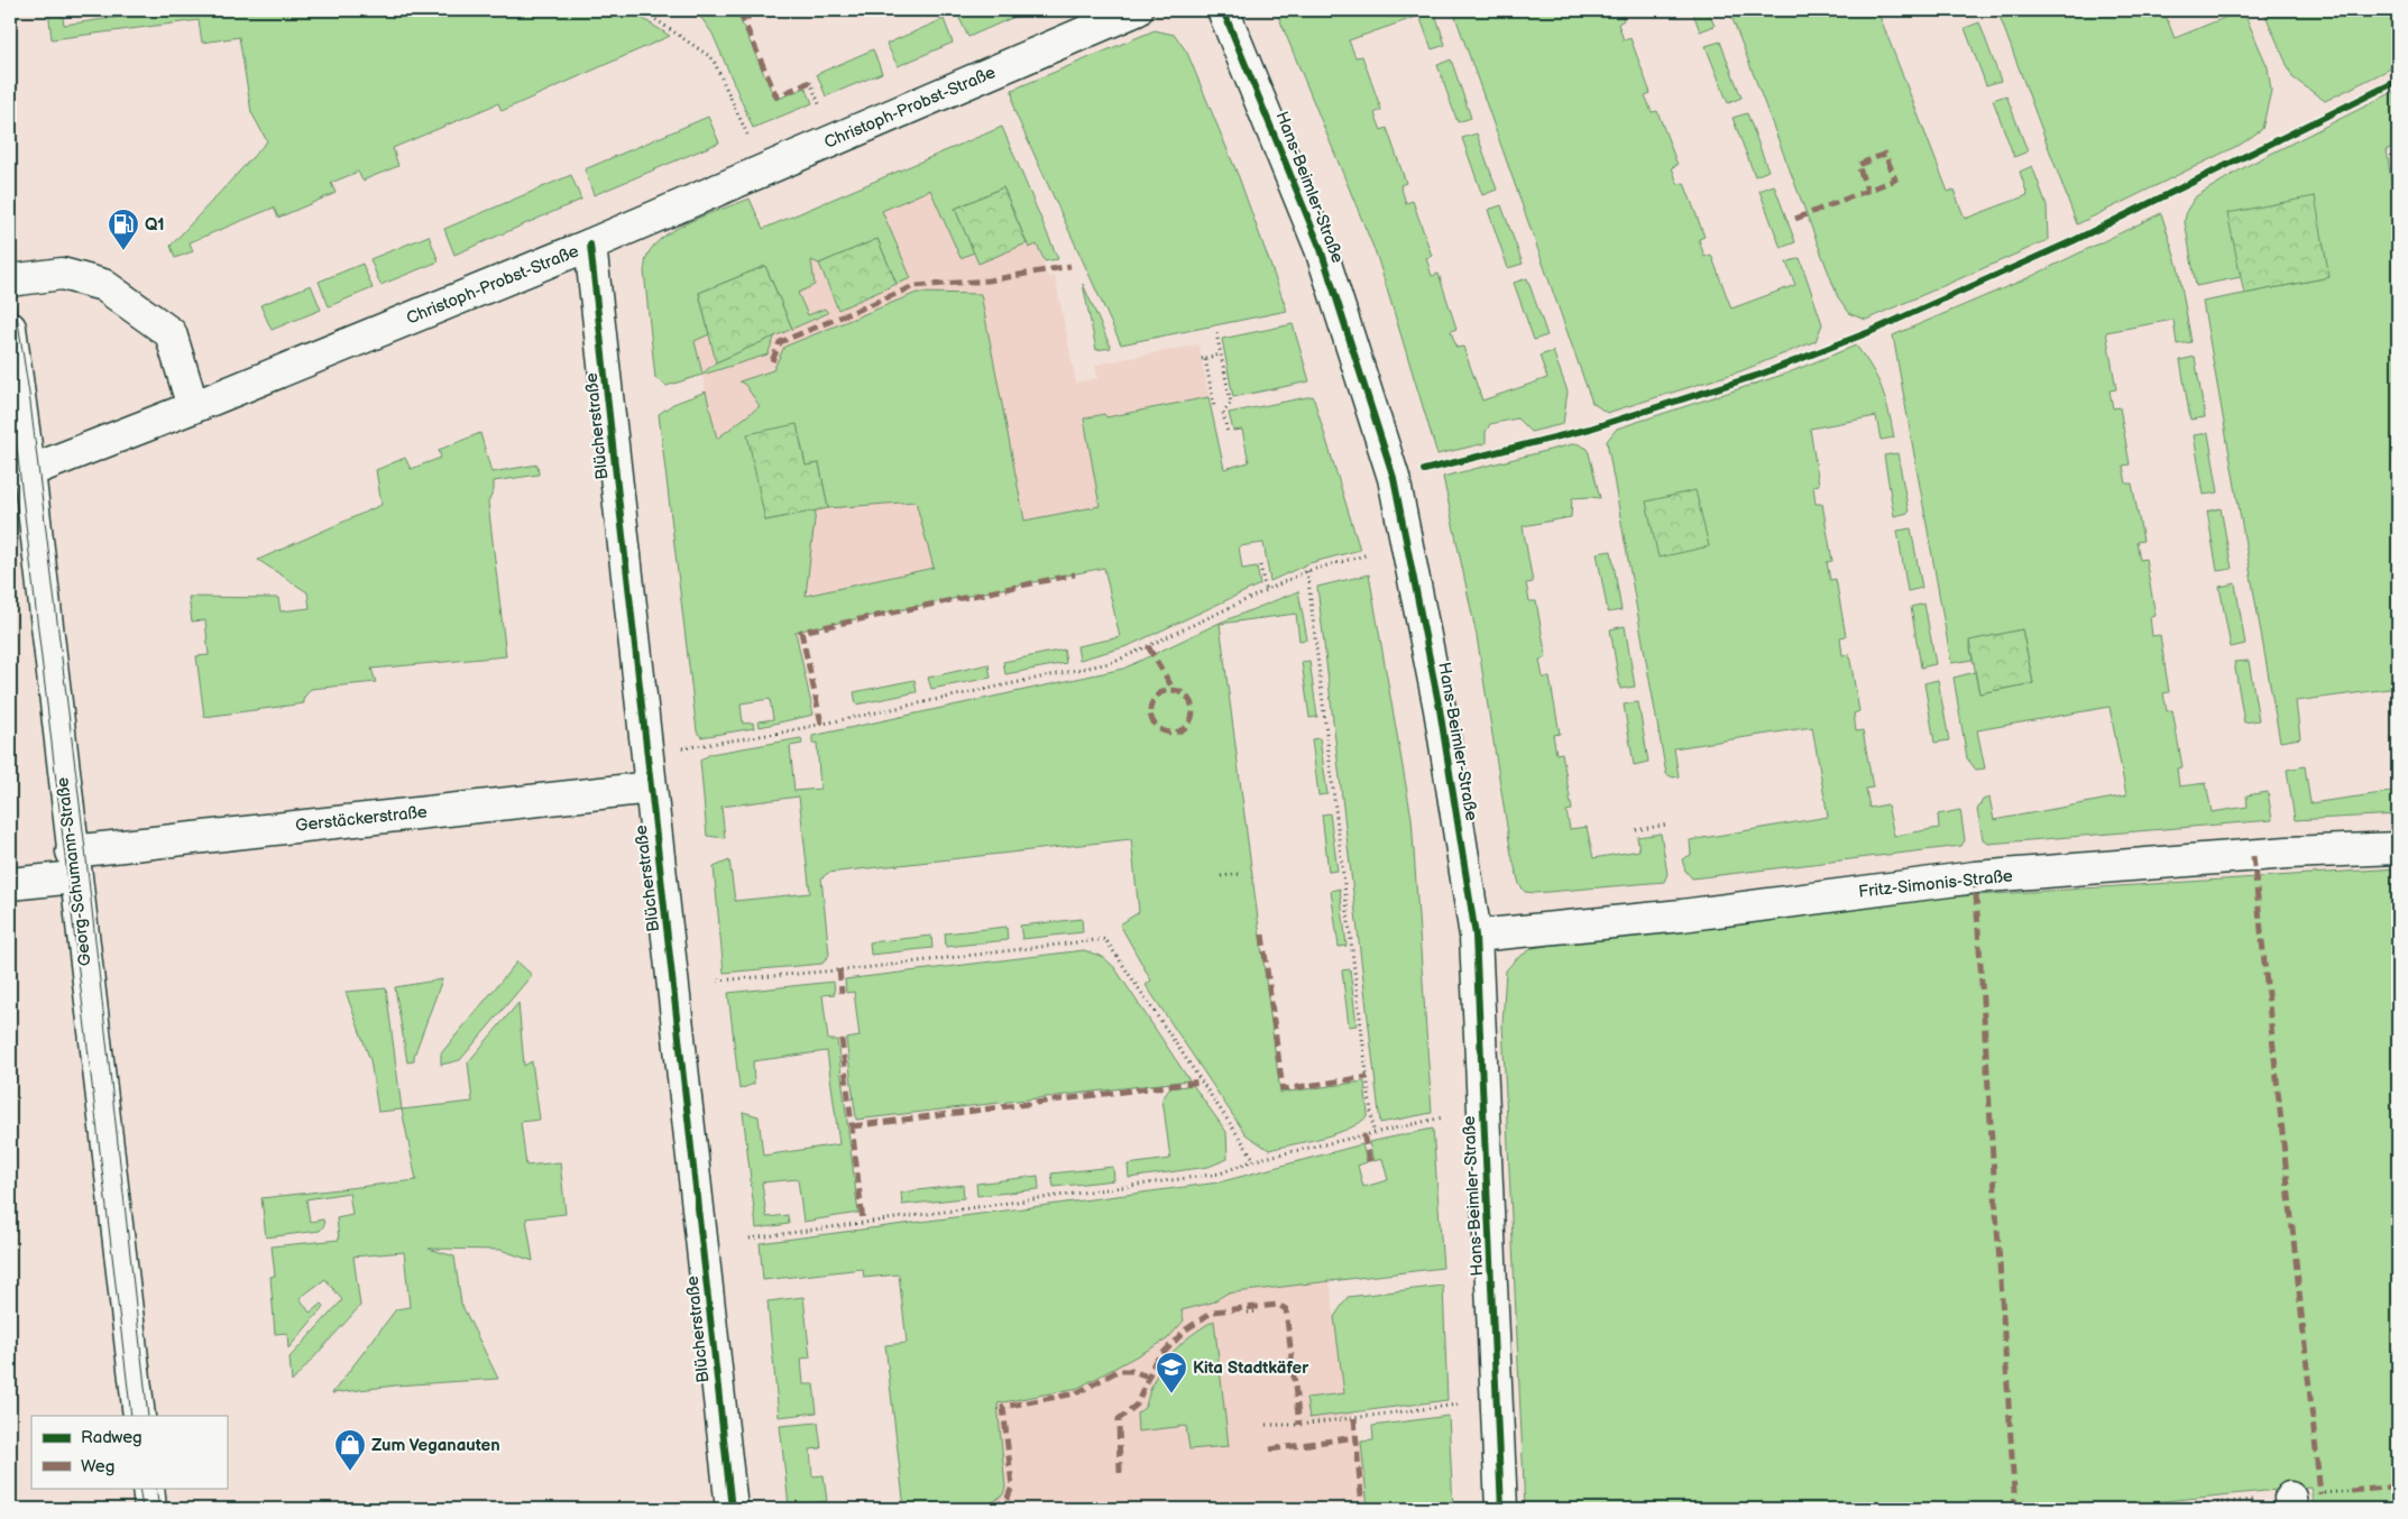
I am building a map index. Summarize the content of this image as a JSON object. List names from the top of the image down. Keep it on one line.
{"streets":{"street":["Christoph-Probst-Straße","Hans-Beimler-Straße","Blücherstraße","Gerstäckerstraße","Georg-Schumann-Straße","Fritz-Simonis-Straße"]},"crossings":[["Christoph-Probst-Straße","Blücherstraße"],["Christoph-Probst-Straße","Georg-Schumann-Straße"],["Hans-Beimler-Straße","Fritz-Simonis-Straße"],["Blücherstraße","Gerstäckerstraße"],["Gerstäckerstraße","Georg-Schumann-Straße"]],"places":{"fuel station":["Q1"],"school or university":["Kita Stadtkäfer"],"shop":["Zum Veganauten"]},"legend":["Radweg","Weg"]}
